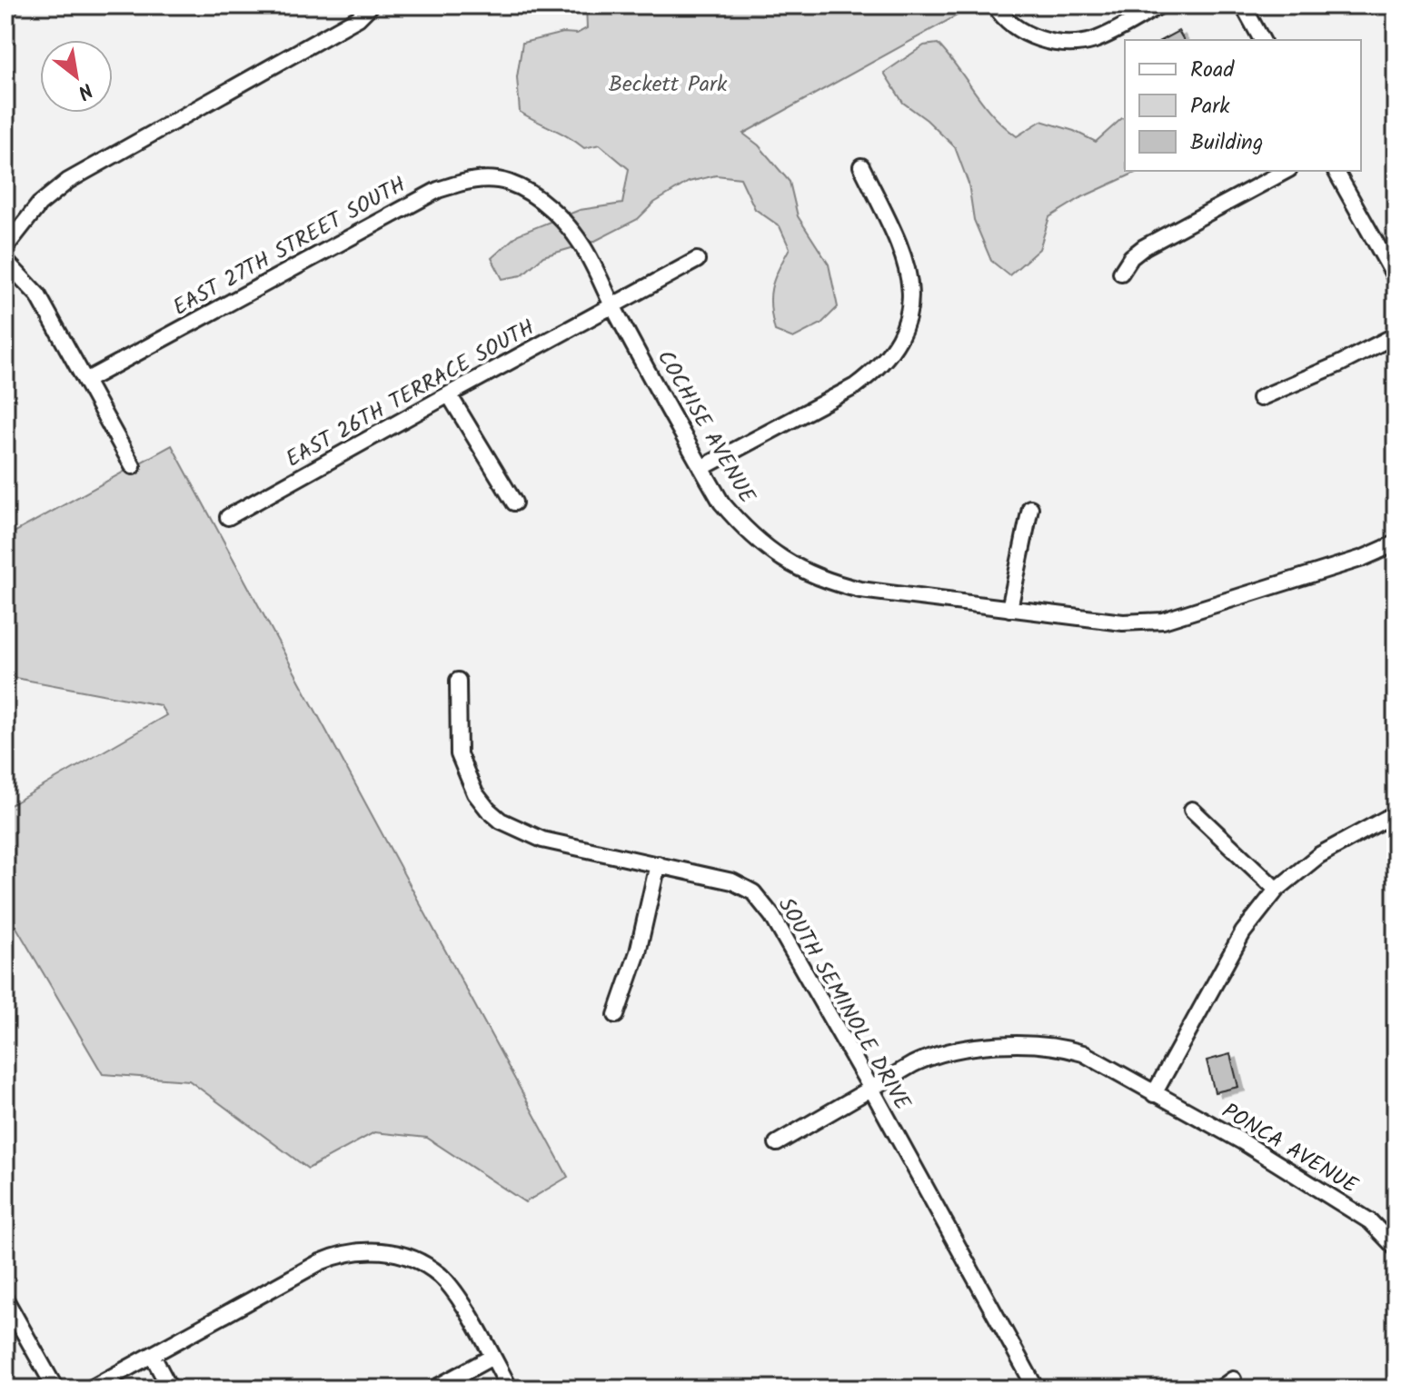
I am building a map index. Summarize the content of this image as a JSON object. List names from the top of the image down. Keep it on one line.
{"streets":{"street":["EAST 27TH STREET SOUTH","EAST 26TH TERRACE SOUTH","COCHISE AVENUE","SOUTH SEMINOLE DRIVE","PONCA AVENUE"]},"crossings":[["EAST 27TH STREET SOUTH","COCHISE AVENUE"],["EAST 26TH TERRACE SOUTH","COCHISE AVENUE"],["SOUTH SEMINOLE DRIVE","PONCA AVENUE"]],"parks":["Beckett Park"],"legend":["Road","Park","Building"],"north":"bottom right"}
